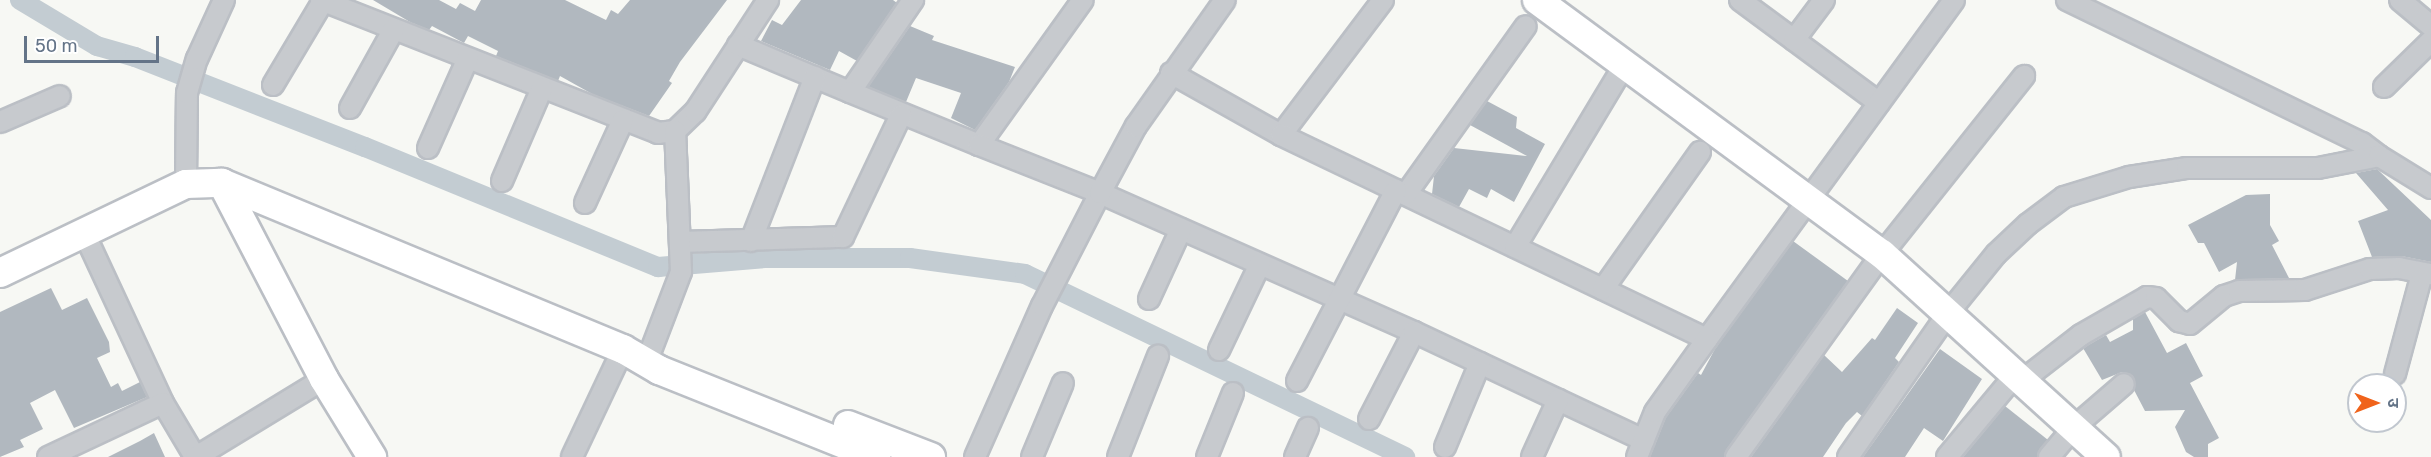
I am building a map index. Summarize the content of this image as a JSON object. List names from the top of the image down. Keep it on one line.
{"scale_bar":"50 m","north":"right"}
